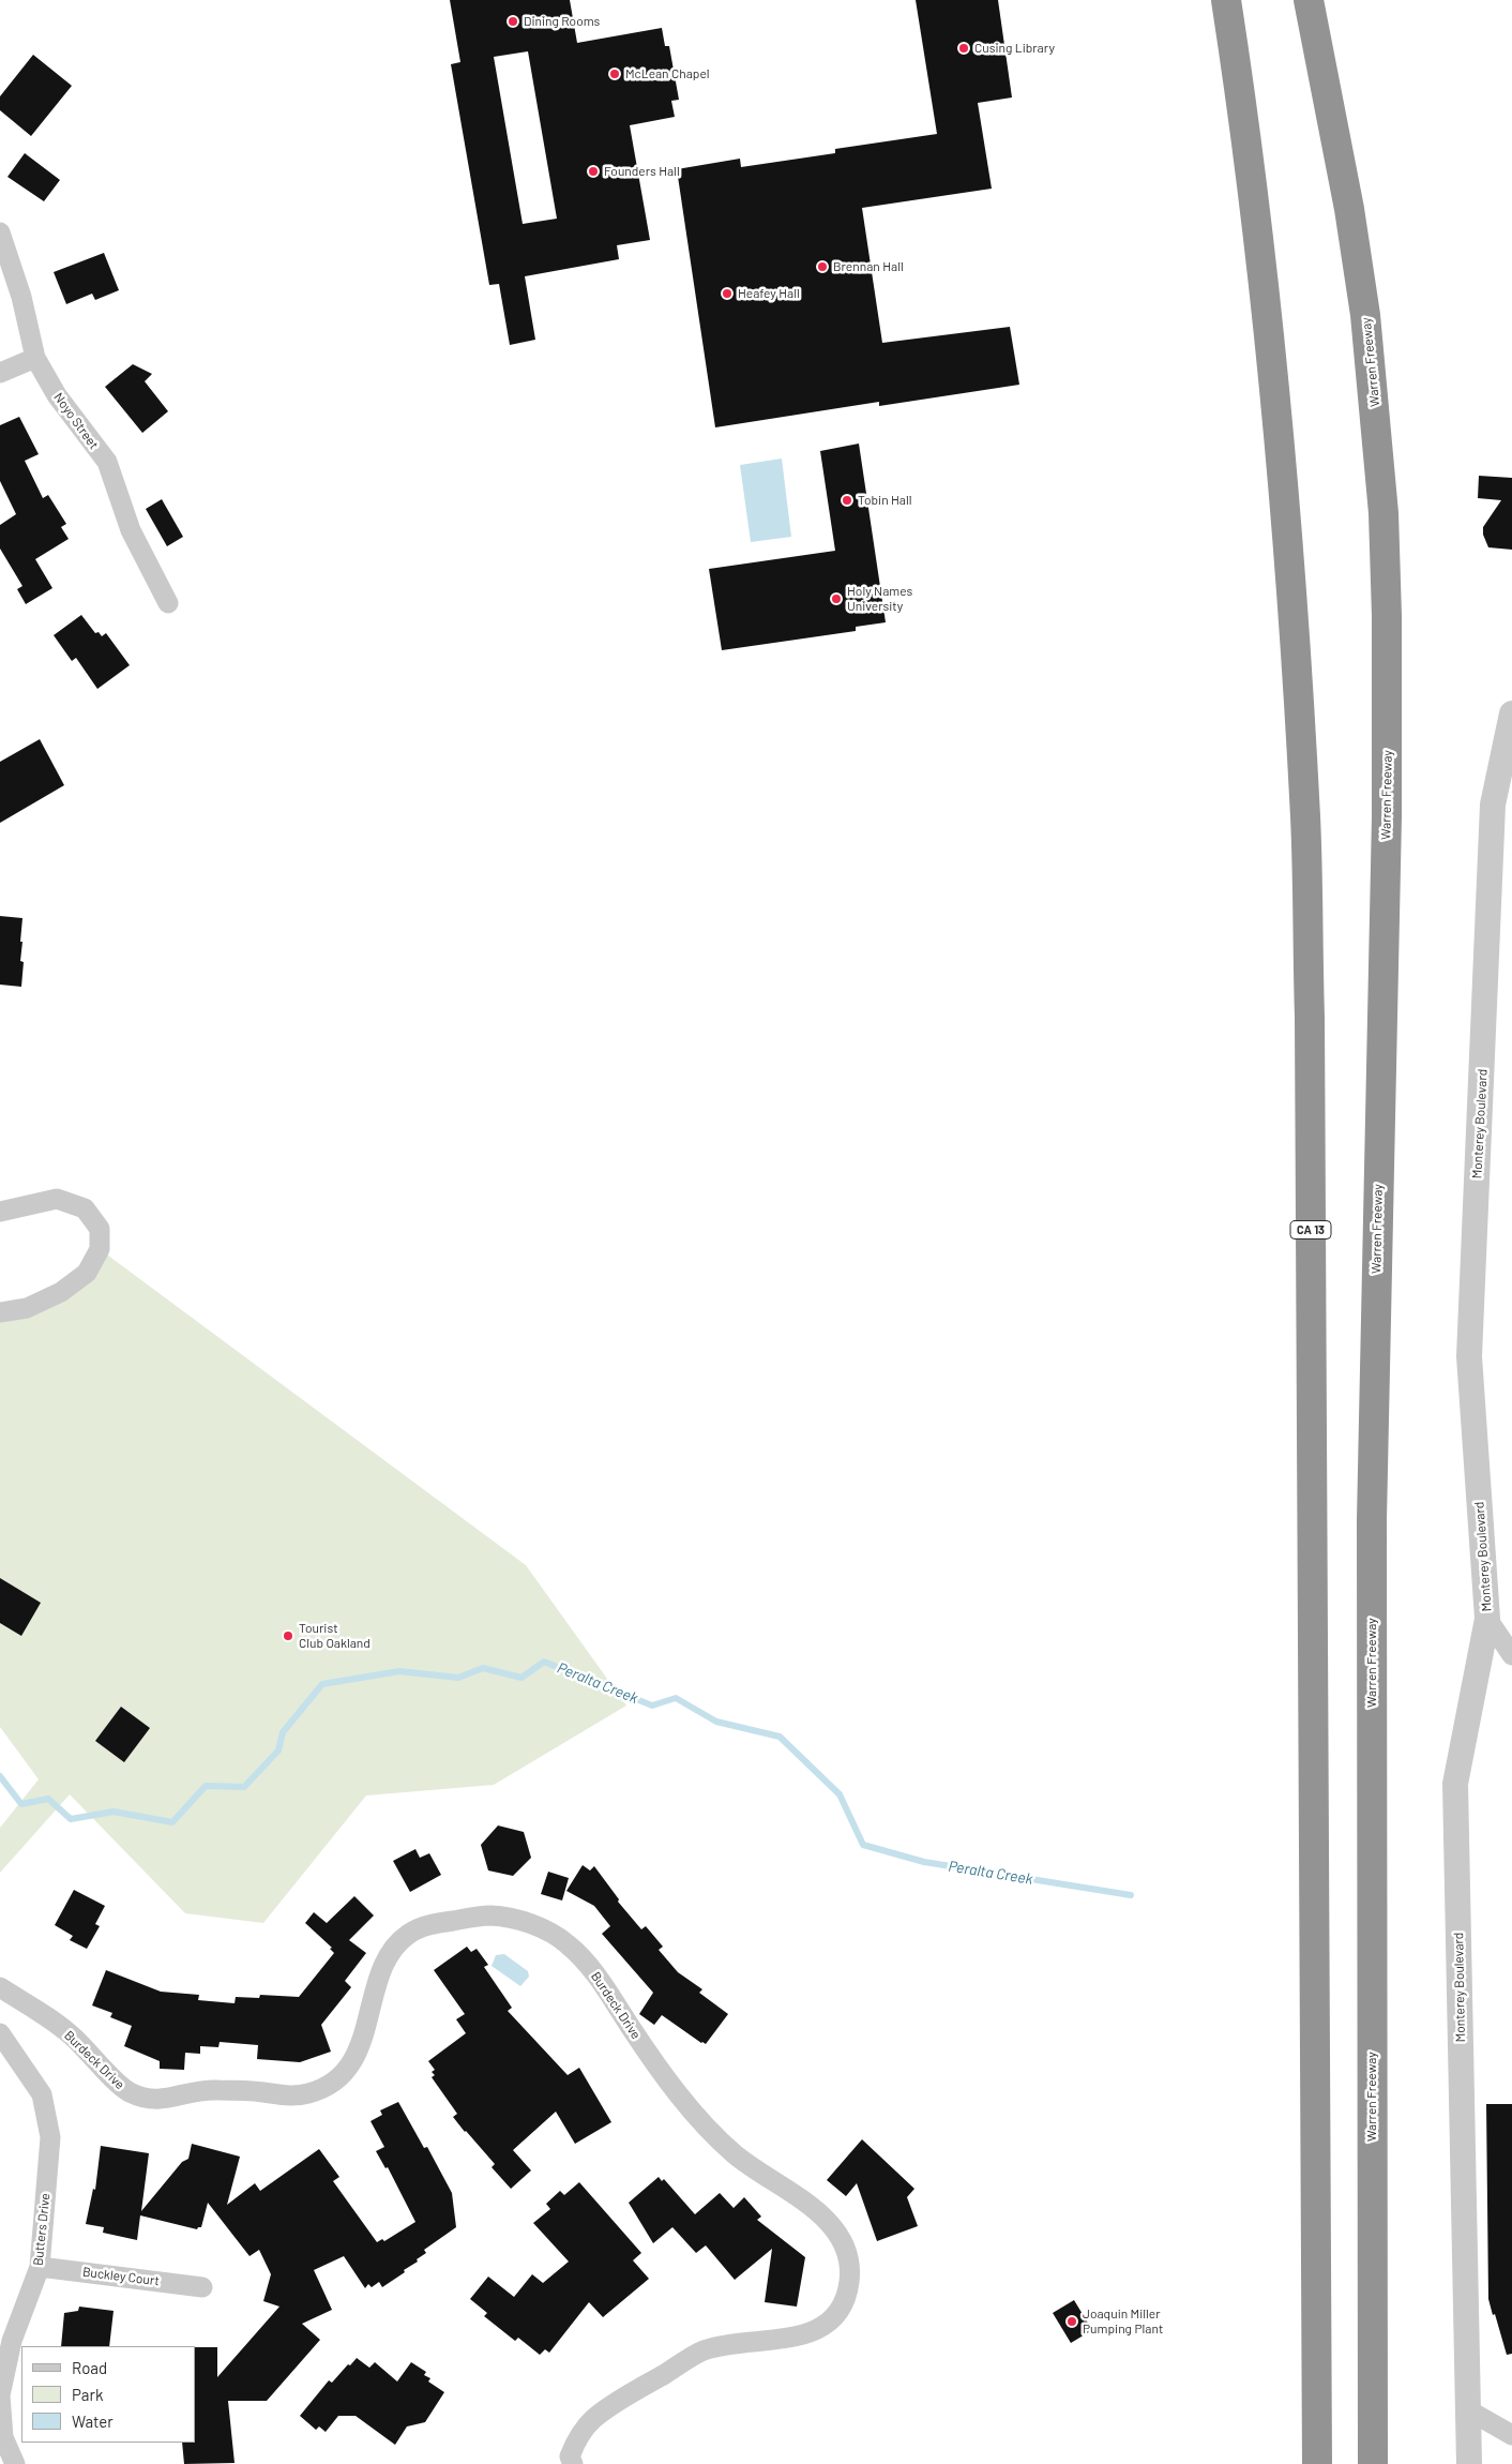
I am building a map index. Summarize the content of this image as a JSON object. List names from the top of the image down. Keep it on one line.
{"streets":{"highway":["Warren Freeway","CA 13"],"street":["Noyo Street","Monterey Boulevard","Burdeck Drive","Butters Drive","Buckley Court"]},"crossings":[["Butters Drive","Buckley Court"]],"water":["Peralta Creek"],"places":["Dining Rooms","Cusing Library","McLean Chapel","Founders Hall","Brennan Hall","Heafey Hall","Tobin Hall","Holy Names University","Tourist Club Oakland","Joaquin Miller Pumping Plant"],"legend":["Road","Park","Water"]}
